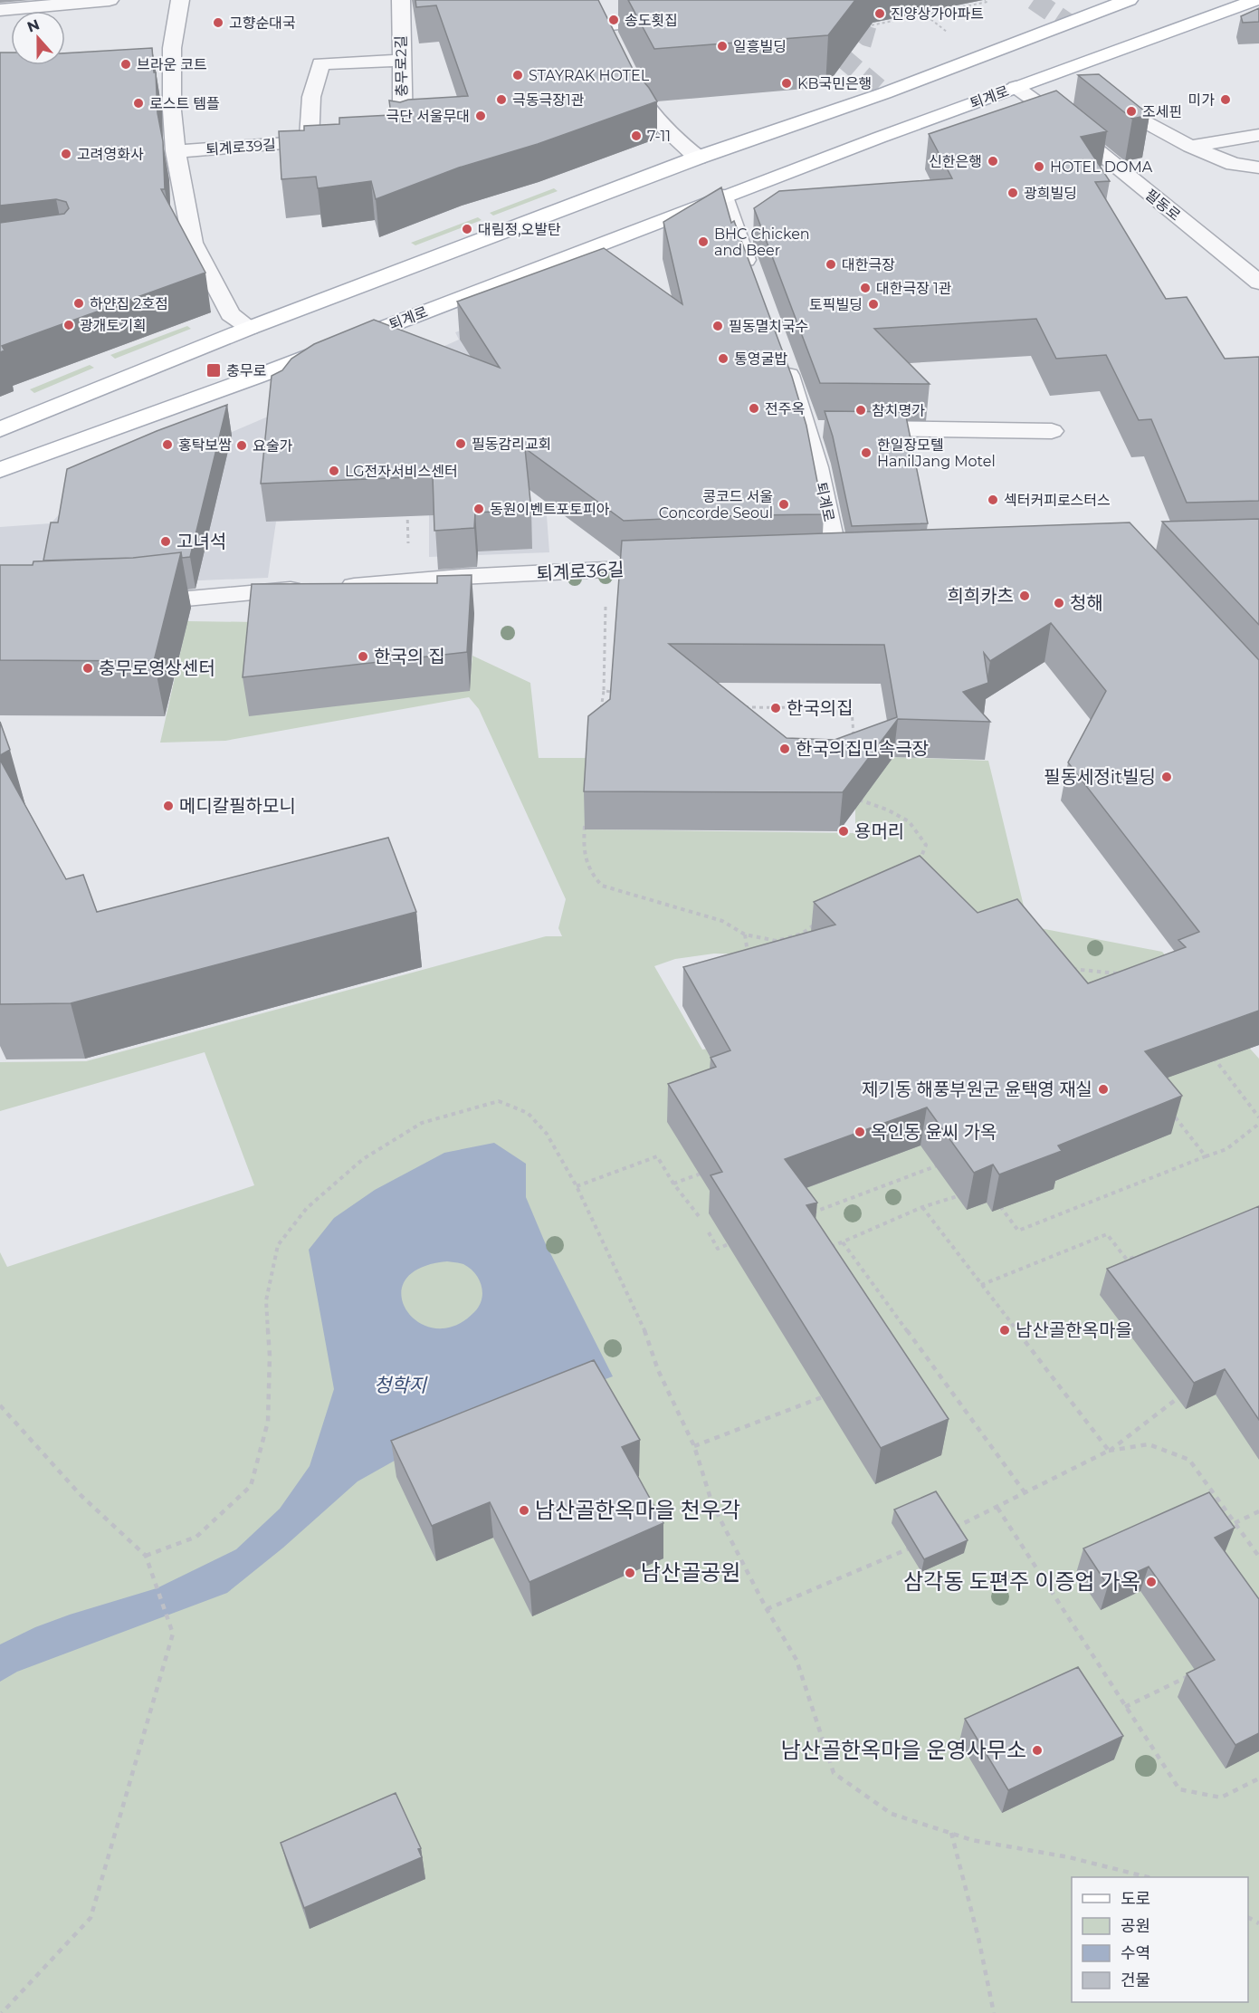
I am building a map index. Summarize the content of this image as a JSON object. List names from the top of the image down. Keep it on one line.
{"streets":{"main road":["퇴계로"],"street":["충무로2길","퇴계로39길","필동로","퇴계로36길"]},"crossings":[["충무로2길","퇴계로39길"],["퇴계로","필동로"]],"water":["청학지"],"places":{"other":["진양상가아파트","송도횟집","고향순대국","일흥빌딩","브라운 코트","STAYRAK HOTEL","KB국민은행","극동극장1관","미가","로스트 템플","조세핀","극단 서울무대","7-11","고려영화사","신한은행","HOTEL DOMA","광희빌딩","대림정,오발탄","BHC Chicken and Beer","대한극장","대한극장 1관","하얀집 2호점","토픽빌딩","광개토기획","필동멸치국수","통영굴밥","전주옥","참치명가","필동감리교회","홍탁보쌈","요술가","한일장모텔 HanilJang Motel","LG전자서비스센터","섹터커피로스터스","콩코드 서울 Concorde Seoul","동원이벤트포토피아","고녀석","희희카츠","청해","한국의 집","충무로영상센터","한국의집","한국의집민속극장","필동세정it빌딩","메디칼필하모니","용머리","제기동 해풍부원군 윤택영 재실","옥인동 윤씨 가옥","남산골한옥마을","남산골한옥마을 천우각","남산골공원","삼각동 도편주 이증업 가옥","남산골한옥마을 운영사무소"],"transit":["충무로"]},"legend":["도로","공원","수역","건물"],"north":"top"}
